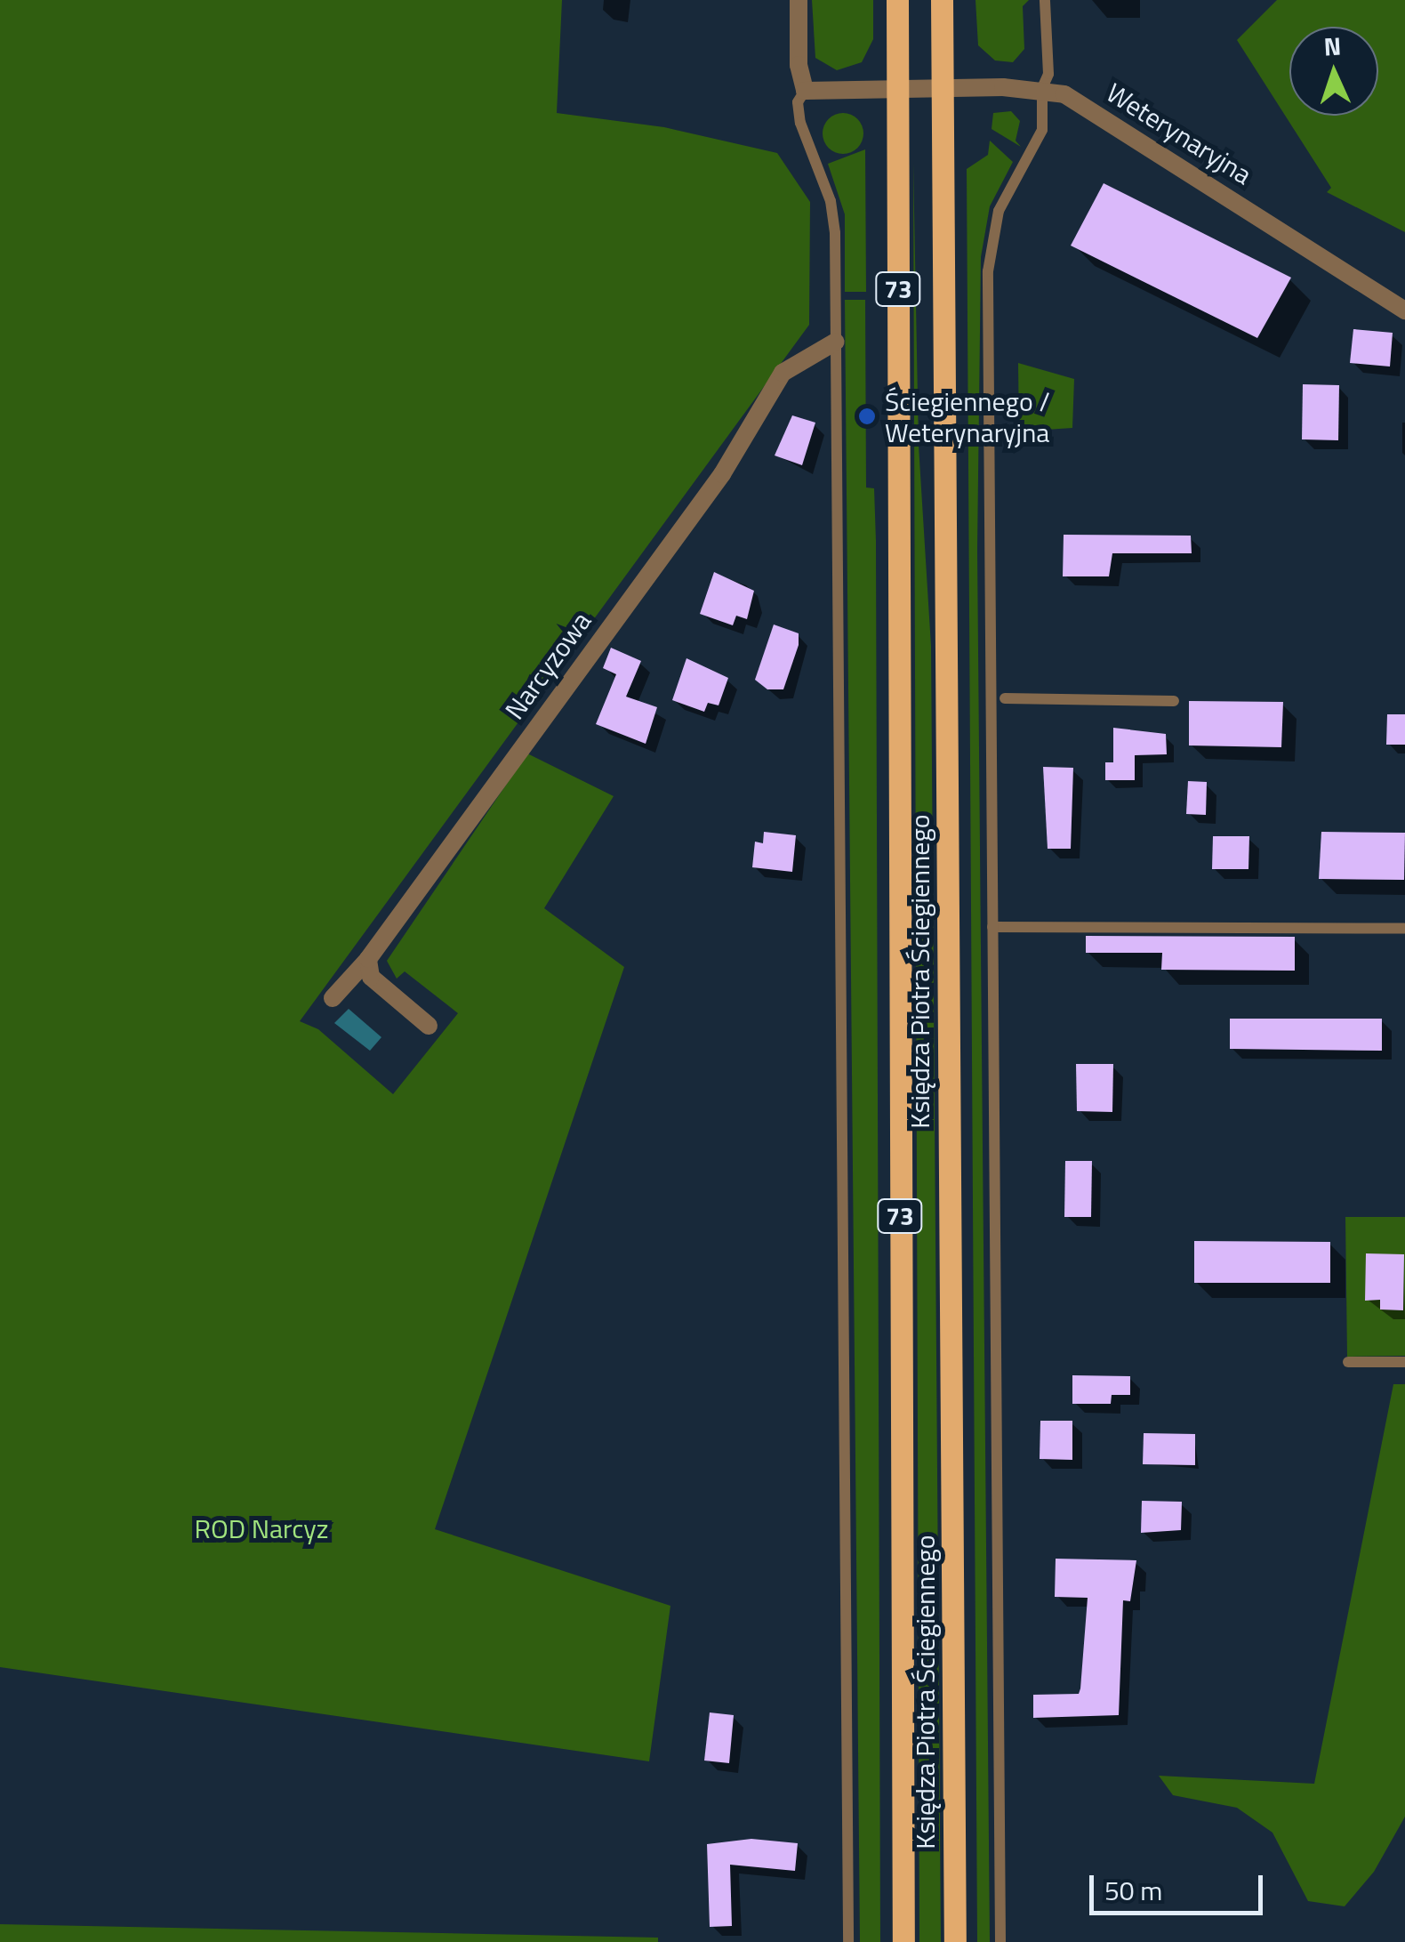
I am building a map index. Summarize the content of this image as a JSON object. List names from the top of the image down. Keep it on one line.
{"streets":{"main road":["73","Księdza Piotra Ściegiennego"],"street":["Weterynaryjna","Narcyzowa"]},"crossings":[["Weterynaryjna","Księdza Piotra Ściegiennego"]],"parks":["ROD Narcyz"],"places":["Ściegiennego / Weterynaryjna"],"scale_bar":"50 m","north":"top"}
